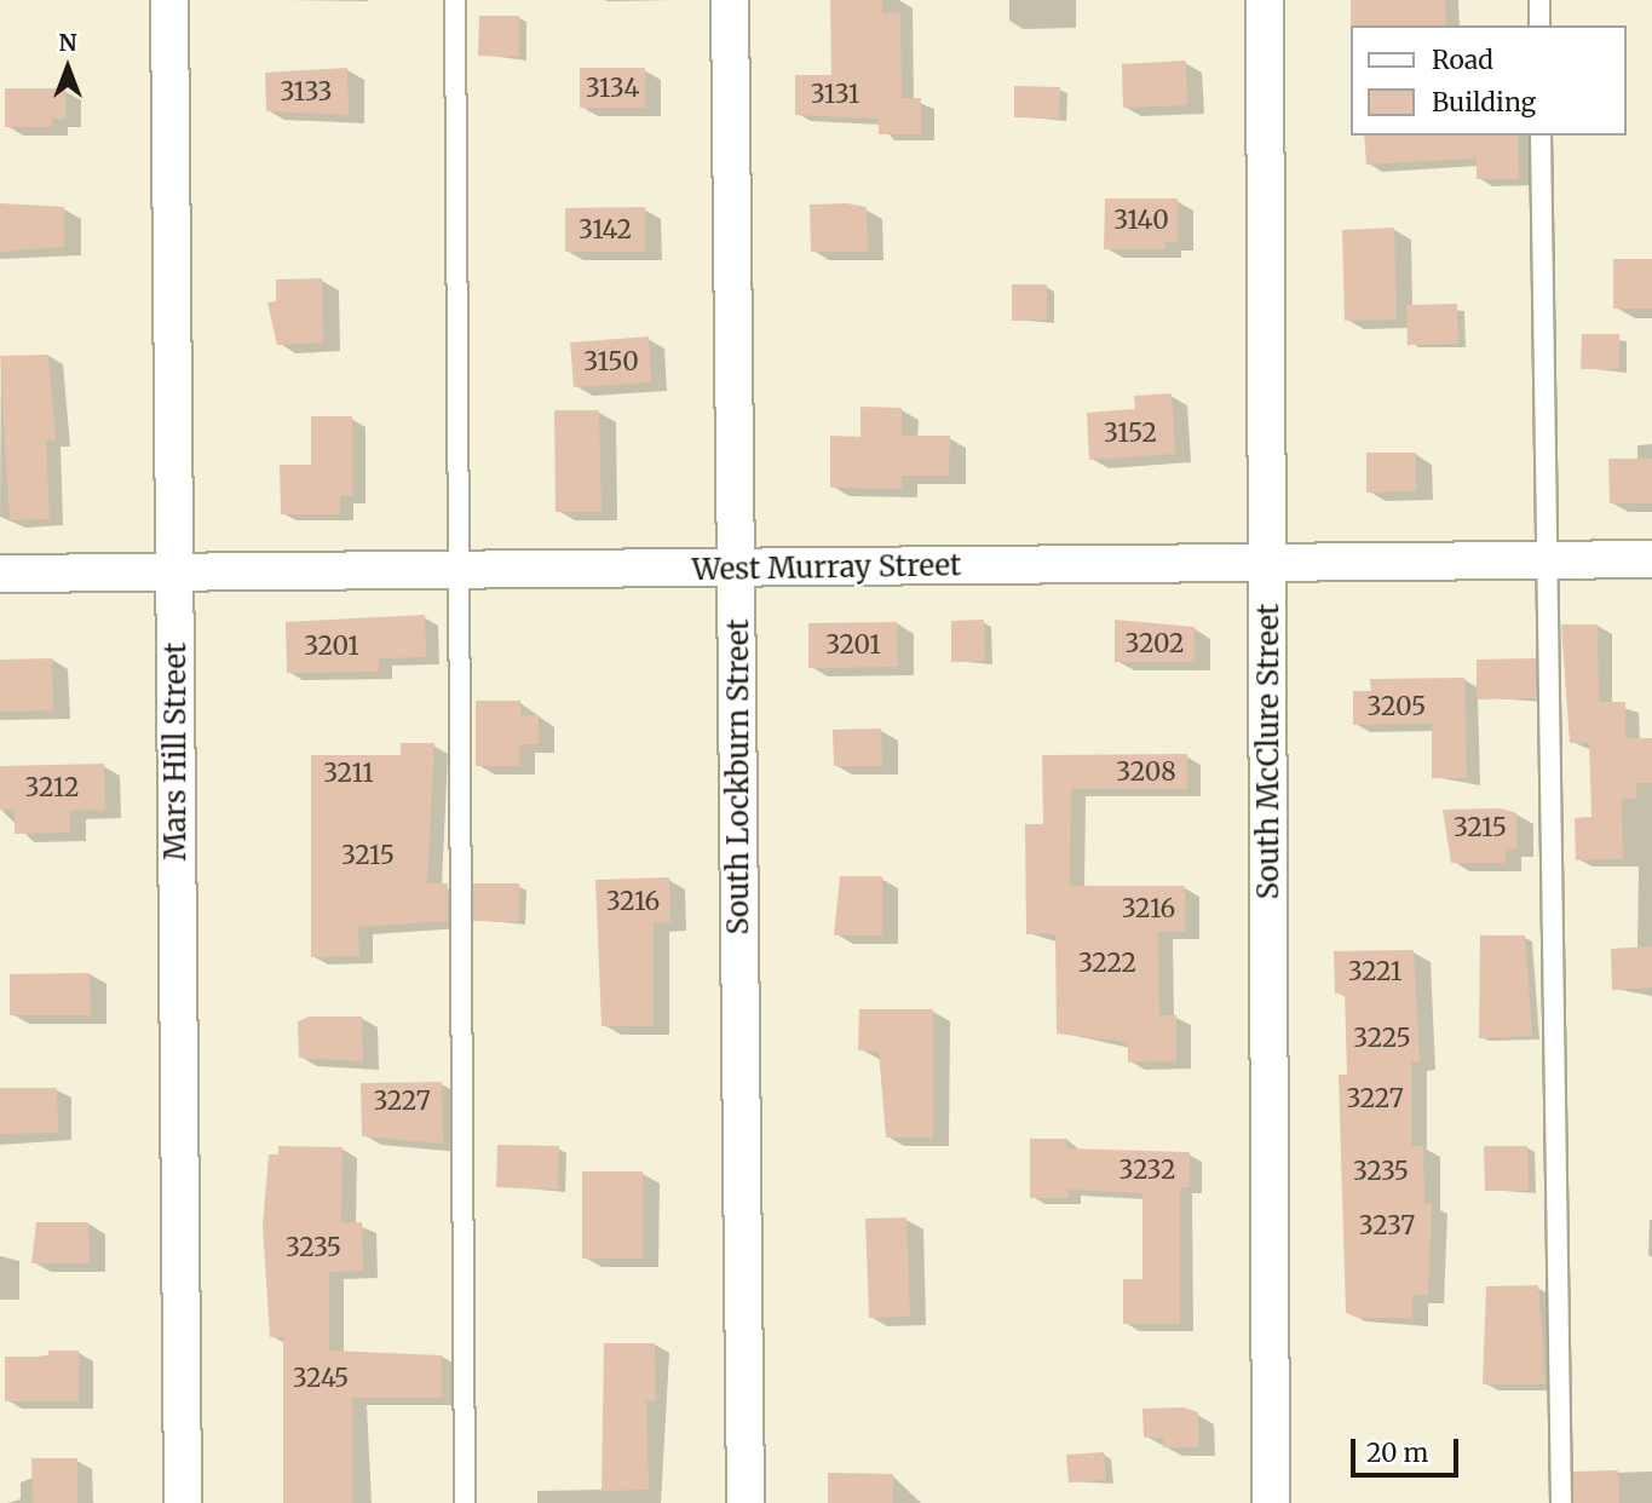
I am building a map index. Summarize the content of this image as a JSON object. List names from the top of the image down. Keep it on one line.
{"streets":{"street":["West Murray Street","Mars Hill Street","South McClure Street","South Lockburn Street"]},"crossings":[["West Murray Street","Mars Hill Street"],["West Murray Street","South McClure Street"],["West Murray Street","South Lockburn Street"]],"house_numbers":["3134","3133","3131","3140","3142","3150","3152","3202","3201","3201","3205","3208","3211","3212","3215","3215","3216","3216","3222","3221","3225","3227","3227","3232","3235","3237","3235","3245"],"legend":["Road","Building"],"scale_bar":"20 m","north":"top"}
